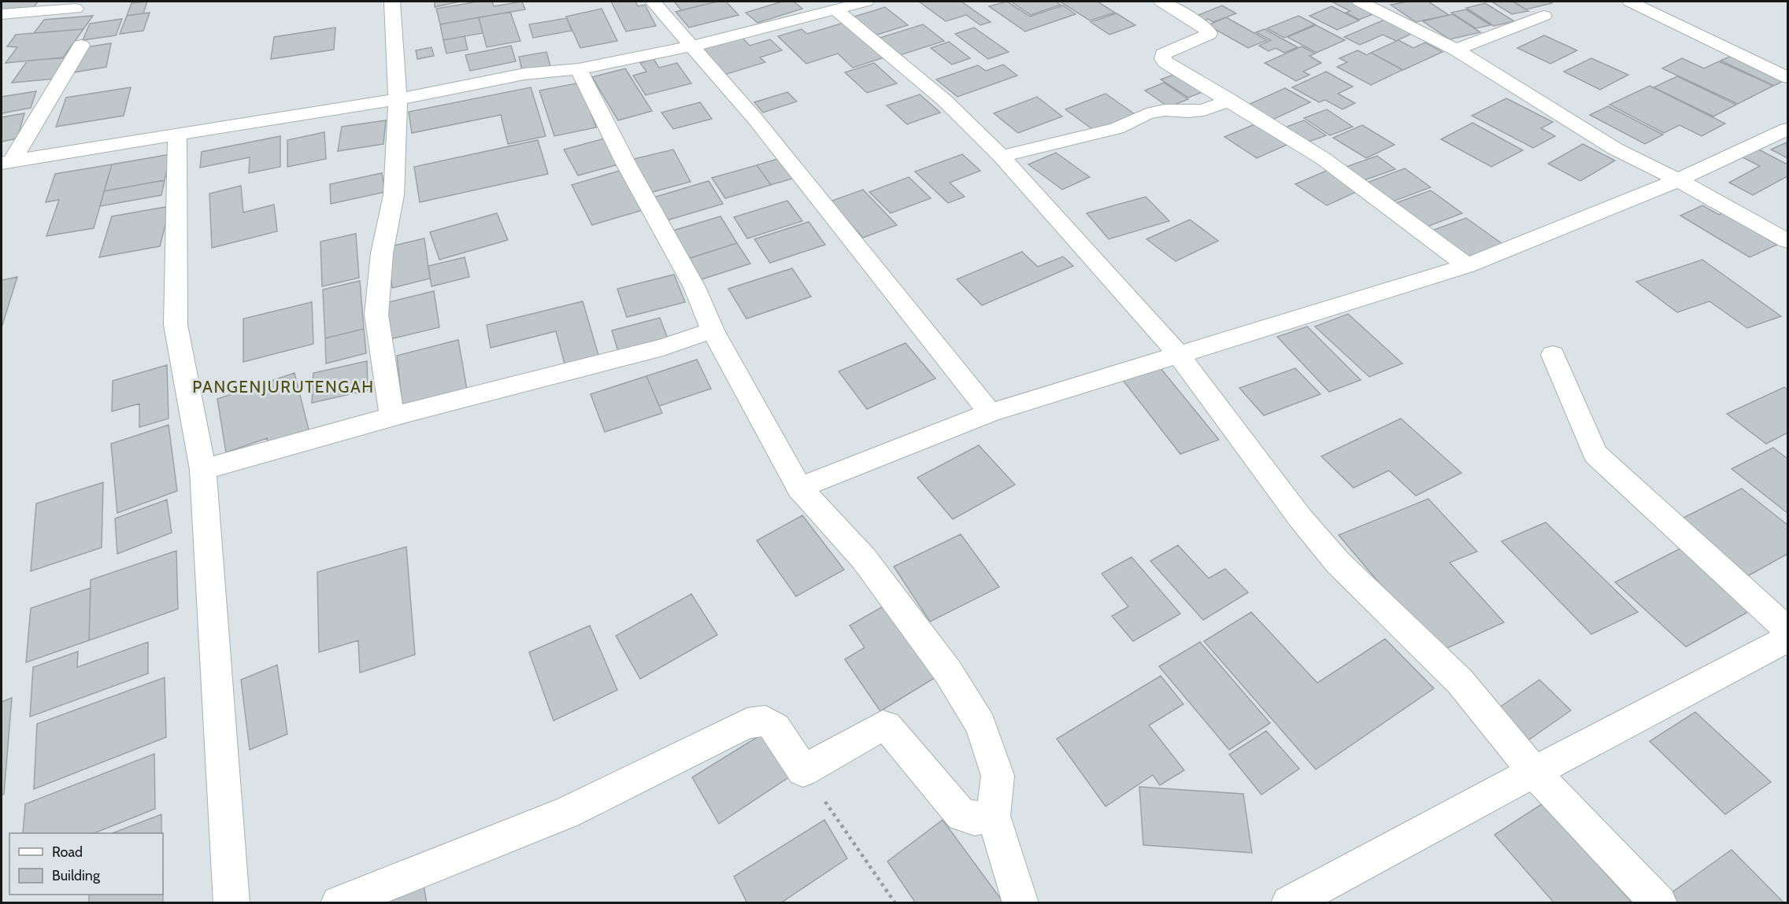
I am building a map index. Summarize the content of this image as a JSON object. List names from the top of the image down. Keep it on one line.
{"districts":["PANGENJURUTENGAH"],"legend":["Road","Building"]}
